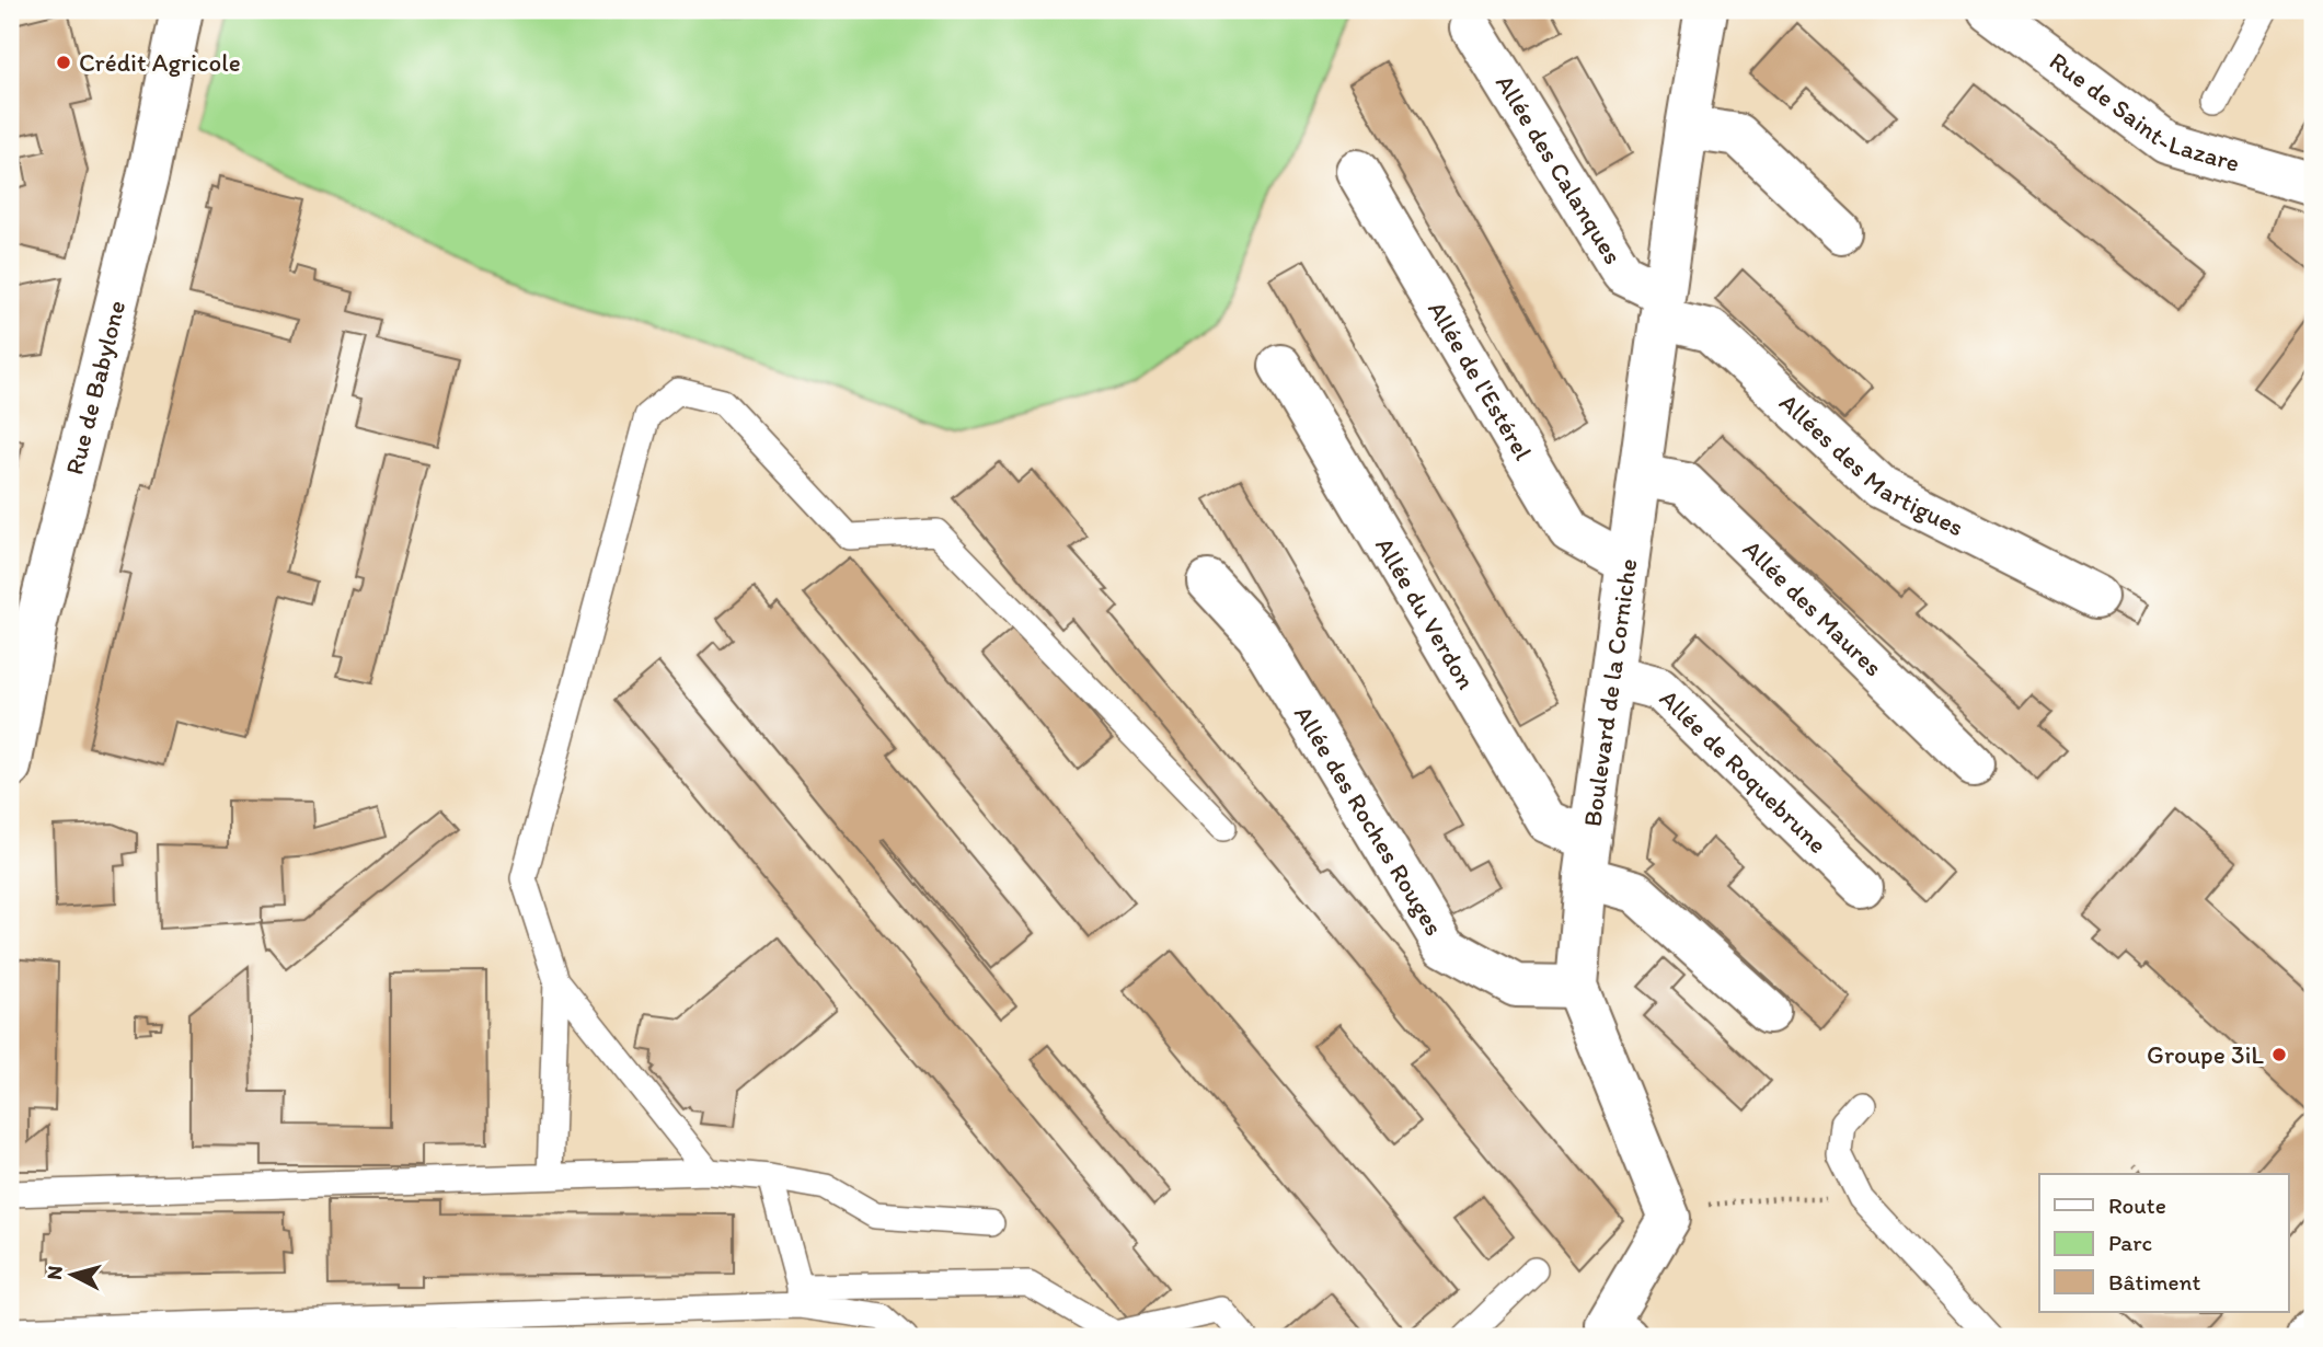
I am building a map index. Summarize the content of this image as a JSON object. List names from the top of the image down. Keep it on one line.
{"streets":{"street":["Rue de Saint-Lazare","Allée des Calanques","Allée de l'Estérel","Rue de Babylone","Allées des Martigues","Allée des Maures","Allée du Verdon","Boulevard de la Corniche","Allée de Roquebrune","Allée des Roches Rouges"]},"crossings":[["Allée des Calanques","Allées des Martigues"],["Allée des Calanques","Boulevard de la Corniche"],["Allée de l'Estérel","Boulevard de la Corniche"],["Allées des Martigues","Boulevard de la Corniche"],["Allée des Maures","Boulevard de la Corniche"],["Allée du Verdon","Boulevard de la Corniche"],["Boulevard de la Corniche","Allée de Roquebrune"],["Boulevard de la Corniche","Allée des Roches Rouges"]],"places":["Crédit Agricole","Groupe 3iL"],"legend":["Route","Parc","Bâtiment"],"north":"left"}
